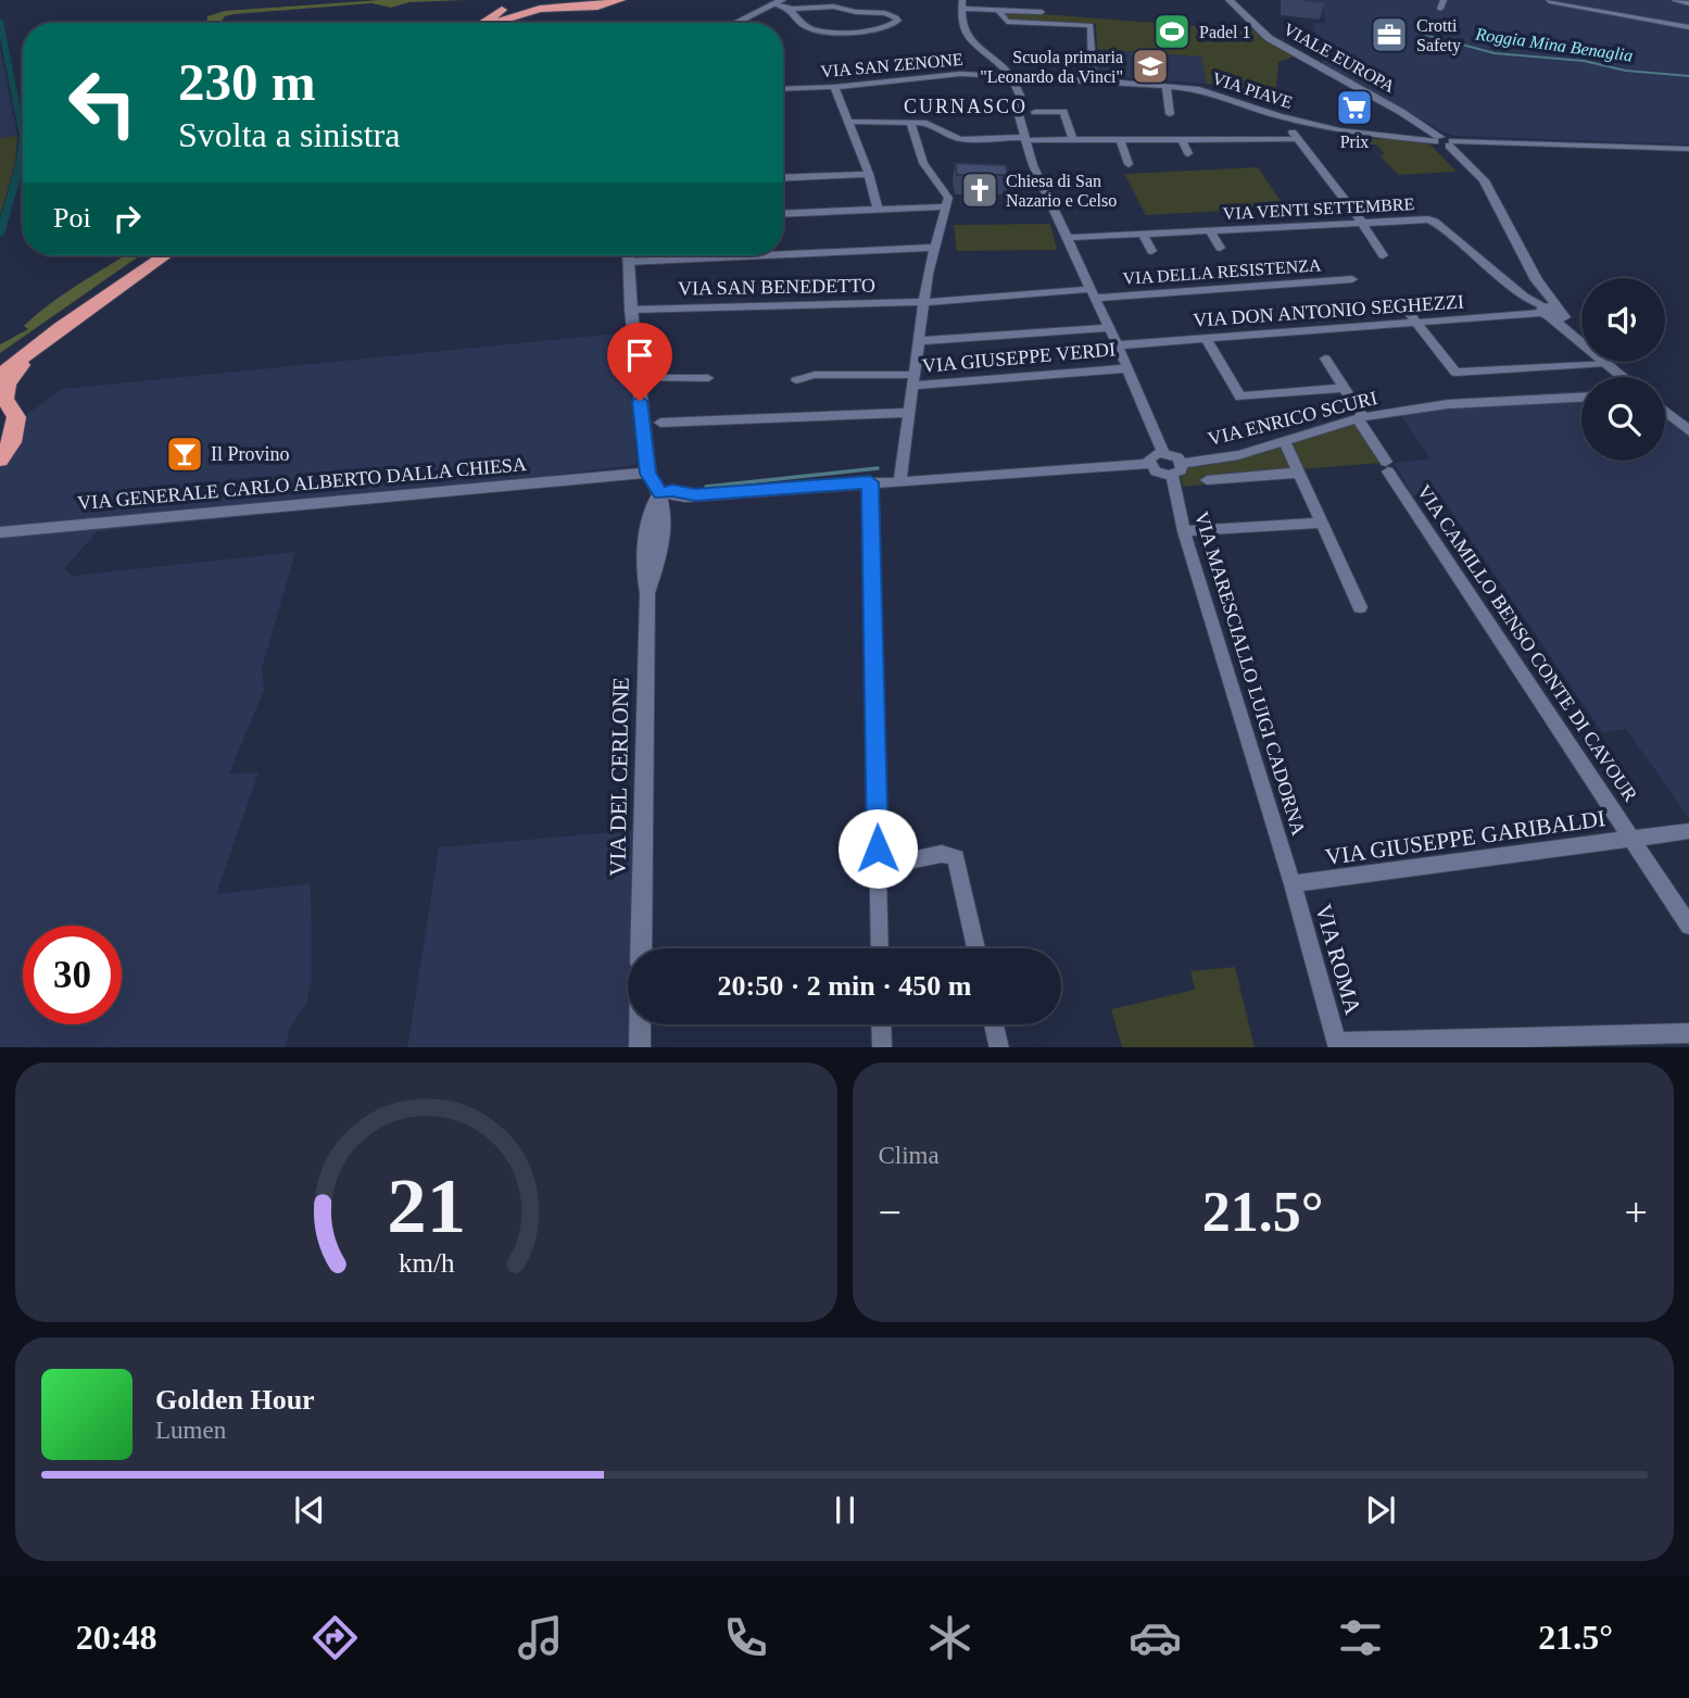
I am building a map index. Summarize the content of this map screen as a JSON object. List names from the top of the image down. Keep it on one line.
{"streets":{"street":["VIALE EUROPA","VIA SAN ZENONE","VIA PIAVE","VIA VENTI SETTEMBRE","VIA DELLA RESISTENZA","VIA SAN BENEDETTO","VIA DON ANTONIO SEGHEZZI","VIA GIUSEPPE VERDI","VIA ENRICO SCURI","VIA GENERALE CARLO ALBERTO DALLA CHIESA","VIA CAMILLO BENSO CONTE DI CAVOUR","VIA MARESCIALLO LUIGI CADORNA","VIA DEL CERLONE","VIA GIUSEPPE GARIBALDI","VIA ROMA"]},"crossings":[["VIALE EUROPA","VIA PIAVE"],["VIALE EUROPA","VIA DON ANTONIO SEGHEZZI"],["VIA SAN ZENONE","VIA PIAVE"],["VIA DELLA RESISTENZA","VIA SAN BENEDETTO"],["VIA ENRICO SCURI","VIA CAMILLO BENSO CONTE DI CAVOUR"],["VIA ENRICO SCURI","VIA MARESCIALLO LUIGI CADORNA"],["VIA CAMILLO BENSO CONTE DI CAVOUR","VIA GIUSEPPE GARIBALDI"],["VIA MARESCIALLO LUIGI CADORNA","VIA GIUSEPPE GARIBALDI"],["VIA MARESCIALLO LUIGI CADORNA","VIA ROMA"],["VIA GIUSEPPE GARIBALDI","VIA ROMA"]],"districts":["CURNASCO"],"water":["Roggia Mina Benaglia"],"places":{"sports":["Padel 1"],"office":["Crotti Safety"],"school or university":["Scuola primaria \"Leonardo da Vinci\""],"supermarket":["Prix"],"church":["Chiesa di San Nazario e Celso"],"bar":["Il Provino"]},"page":{"turn":["230 m","Svolta a sinistra"],"then":"Poi","limit":"30","trip":"20:50 · 2 min · 450 m","tile":"Clima","heat":["−","21.5°","+"],"song":["Golden Hour","Lumen"],"tabs":["20:48","21.5°"],"gauge":["21","km/h"]}}
